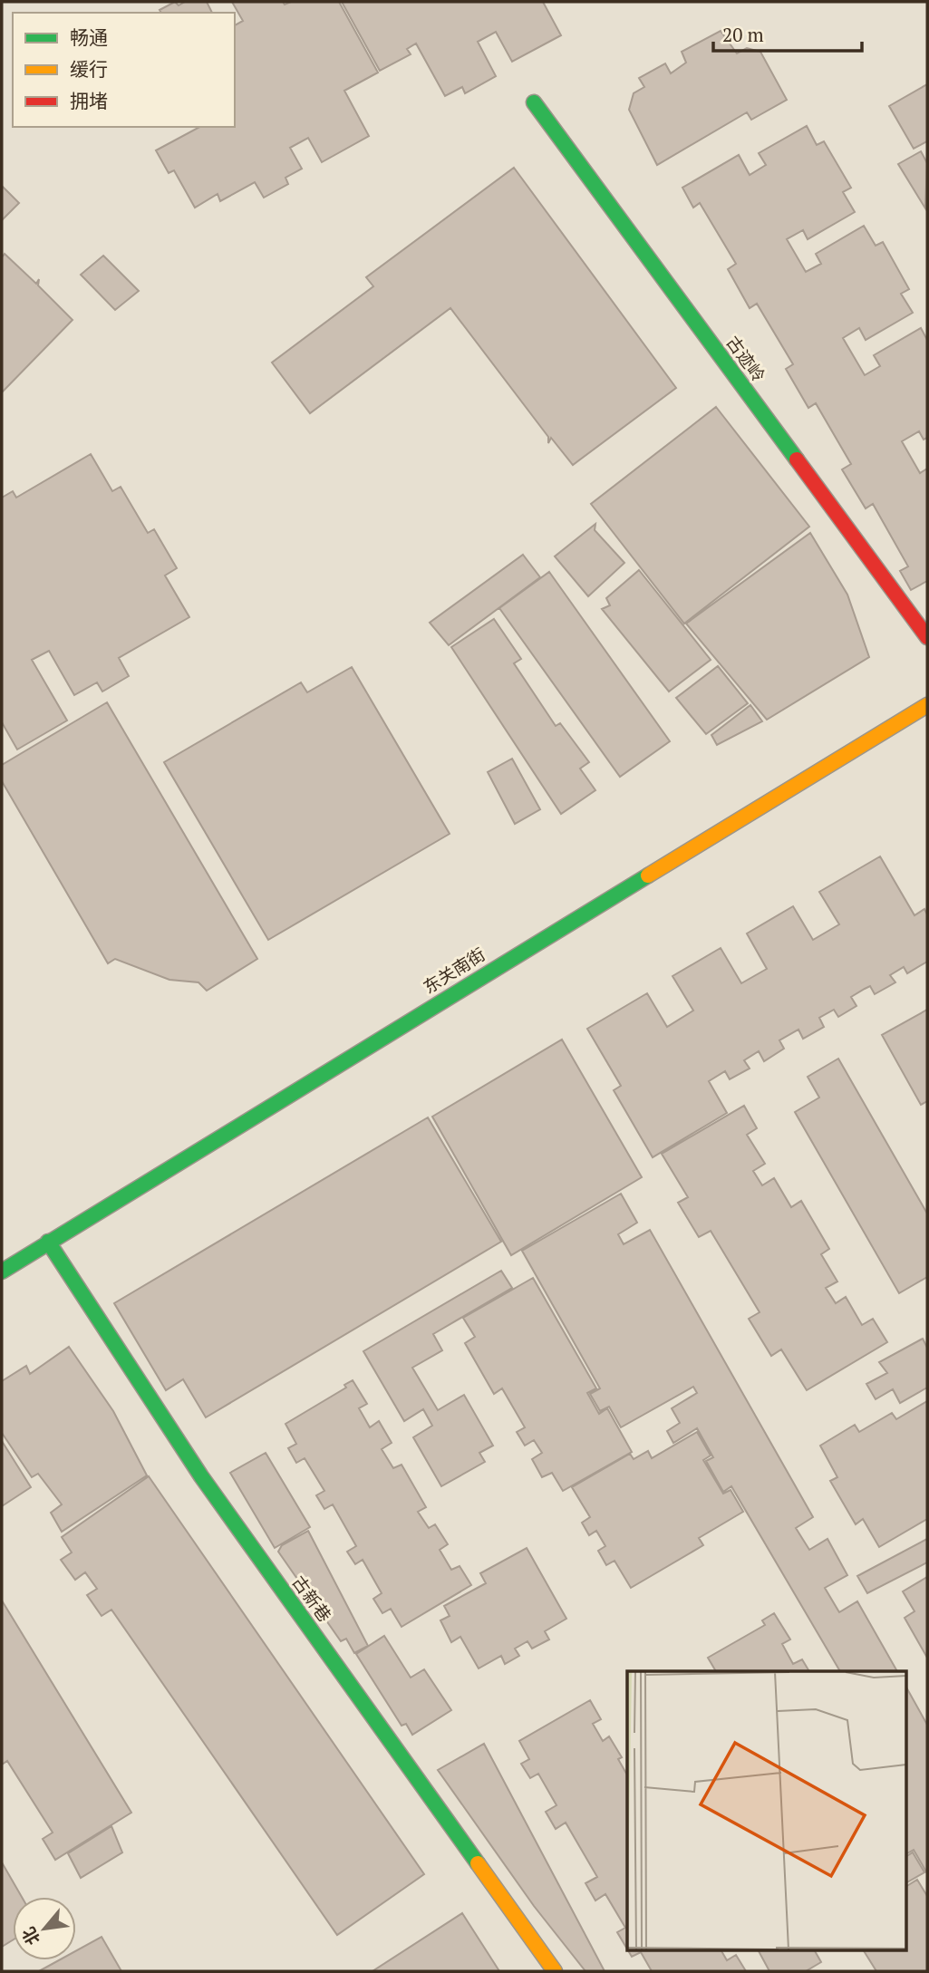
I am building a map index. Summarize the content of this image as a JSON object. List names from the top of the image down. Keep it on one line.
{"streets":{"street":["古迹岭","东关南街","古新巷"]},"crossings":[["东关南街","古新巷"]],"legend":["畅通","缓行","拥堵"],"scale_bar":"20 m","north":"bottom left"}
